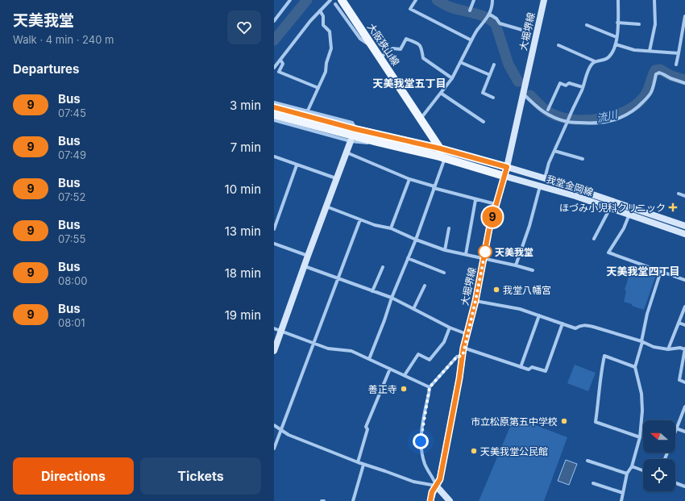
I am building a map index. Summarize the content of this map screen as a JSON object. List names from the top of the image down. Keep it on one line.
{"streets":{"main road":["大堀堺線","大阪狭山線","我堂金岡線"]},"crossings":[["大堀堺線","我堂金岡線"]],"districts":["天美我堂五丁目","天美我堂四丁目"],"water":["流川"],"places":{"health":["ほづみ小児科クリニック"],"other":["天美我堂","我堂八幡宮","善正寺","市立松原第五中学校","天美我堂公民館"]},"lines":["bus line 9"],"north":"left","page":{"heading":[["天美我堂","Walk · 4 min · 240 m"],"Departures"],"on_map":"9","list":[{"mark":"9","name":"Bus","note":"07:45","value":"3 min"},{"mark":"9","name":"Bus","note":"07:49","value":"7 min"},{"mark":"9","name":"Bus","note":"07:52","value":"10 min"},{"mark":"9","name":"Bus","note":"07:55","value":"13 min"},{"mark":"9","name":"Bus","note":"08:00","value":"18 min"},{"mark":"9","name":"Bus","note":"08:01","value":"19 min"}],"buttons":["Directions","Tickets"]}}
